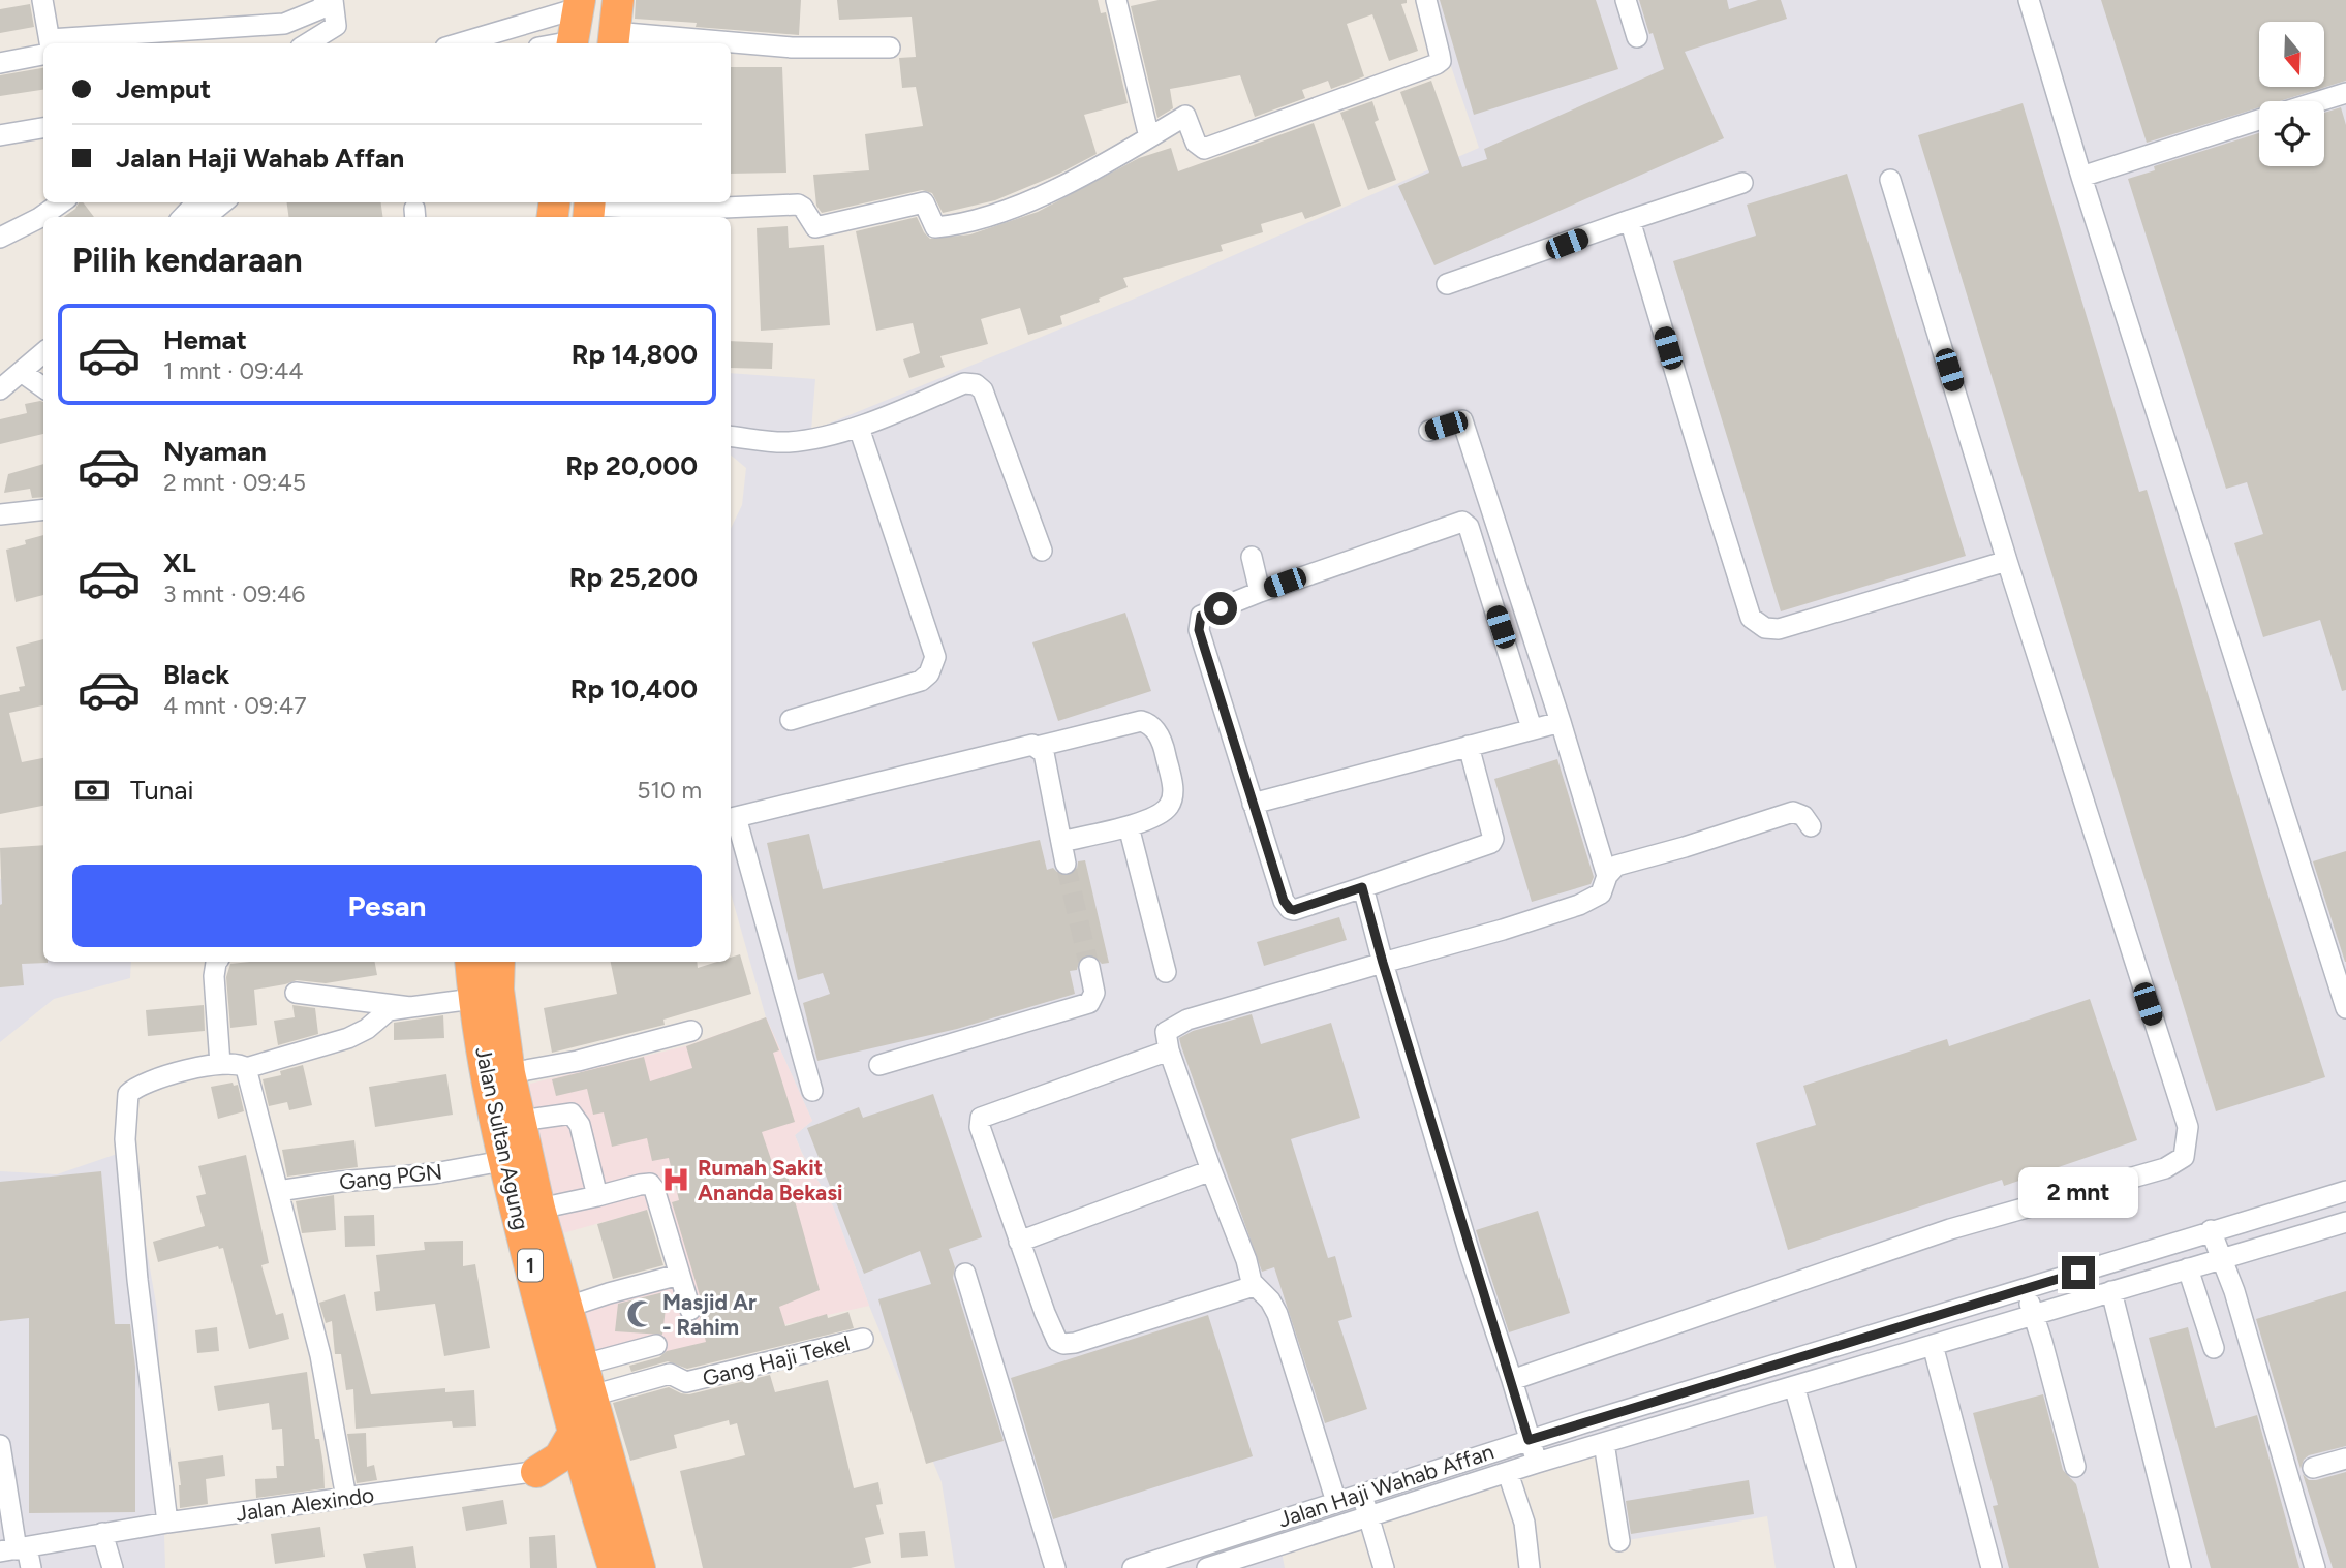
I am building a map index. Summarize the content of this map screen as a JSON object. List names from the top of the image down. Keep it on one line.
{"streets":{"highway":["Jalan Sultan Agung","1"],"street":["Gang PGN","Gang Haji Tekel","Jalan Haji Wahab Affan","Jalan Alexindo"]},"crossings":[["Jalan Sultan Agung","Gang PGN"],["Jalan Sultan Agung","Gang Haji Tekel"]],"places":{"hospital":["Rumah Sakit Ananda Bekasi"],"mosque":["Masjid Ar - Rahim"]},"north":"bottom","page":{"banner":["Jemput","Jalan Haji Wahab Affan"],"heading":"Pilih kendaraan","list":[{"name":"Hemat","note":"1 mnt · 09:44","value":"Rp 14,800"},{"name":"Nyaman","note":"2 mnt · 09:45","value":"Rp 20,000"},{"name":"XL","note":"3 mnt · 09:46","value":"Rp 25,200"},{"name":"Black","note":"4 mnt · 09:47","value":"Rp 10,400"}],"pay":["Tunai","510 m"],"buttons":"Pesan","bubble":"2 mnt"}}
